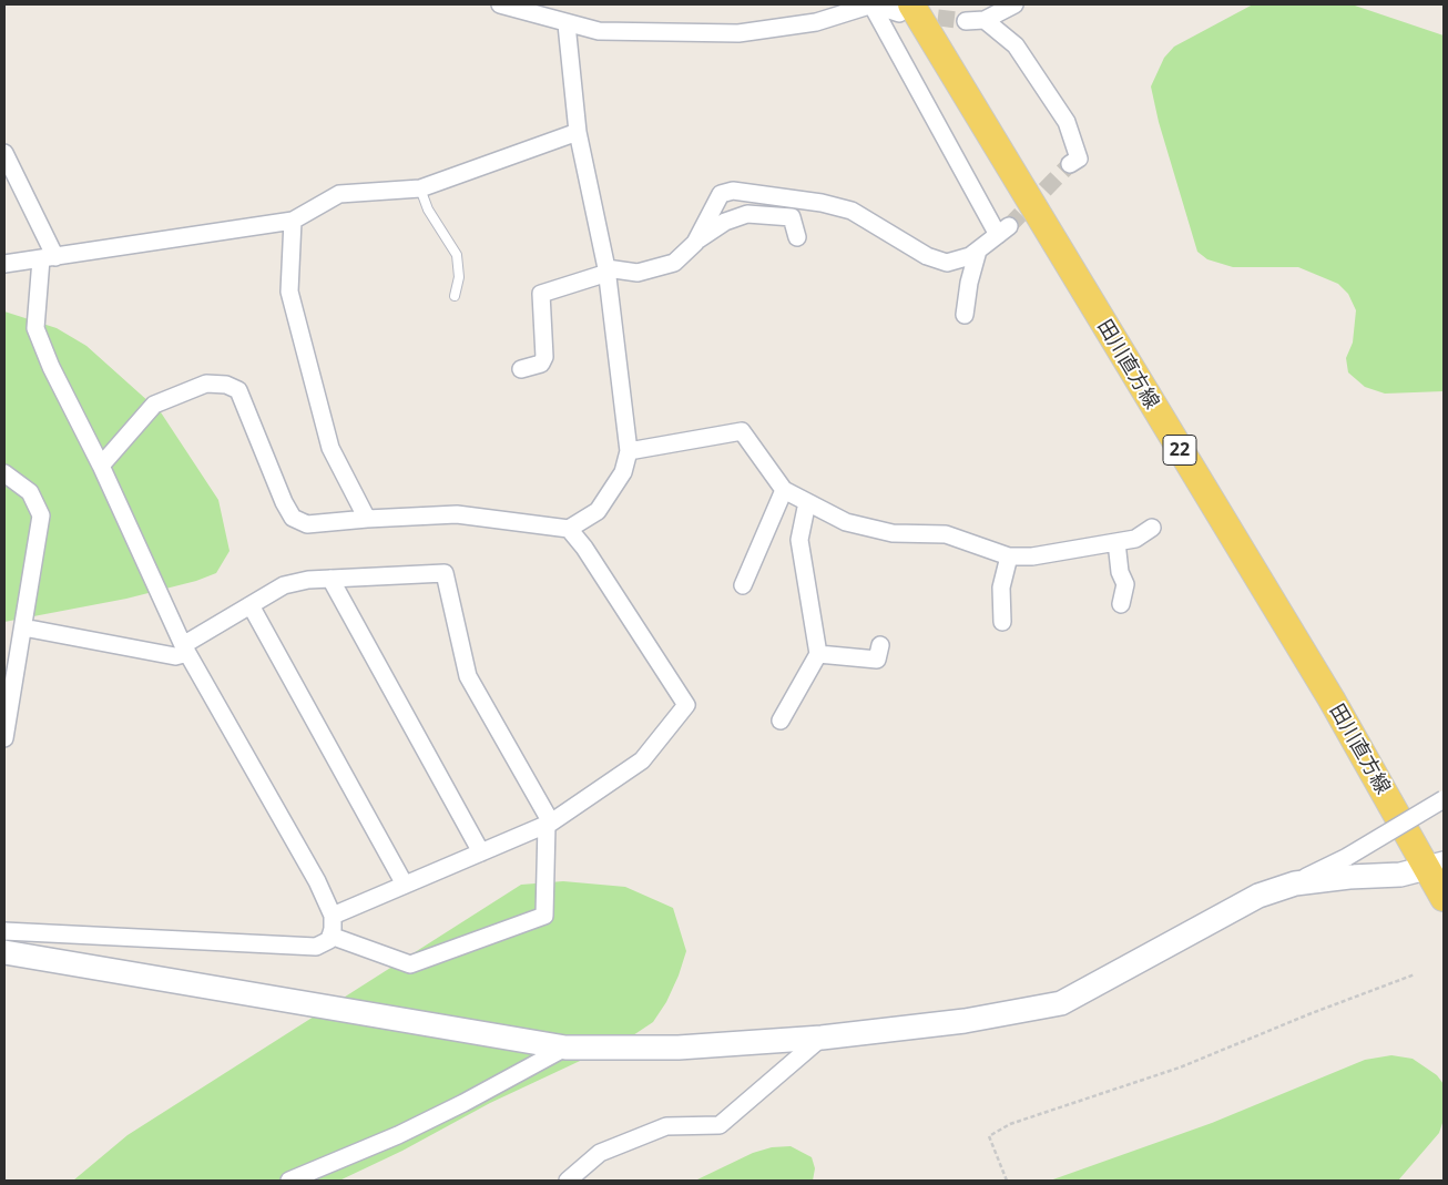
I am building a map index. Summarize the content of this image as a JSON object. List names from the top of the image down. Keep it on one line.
{"streets":{"main road":["田川直方線","22"]}}
